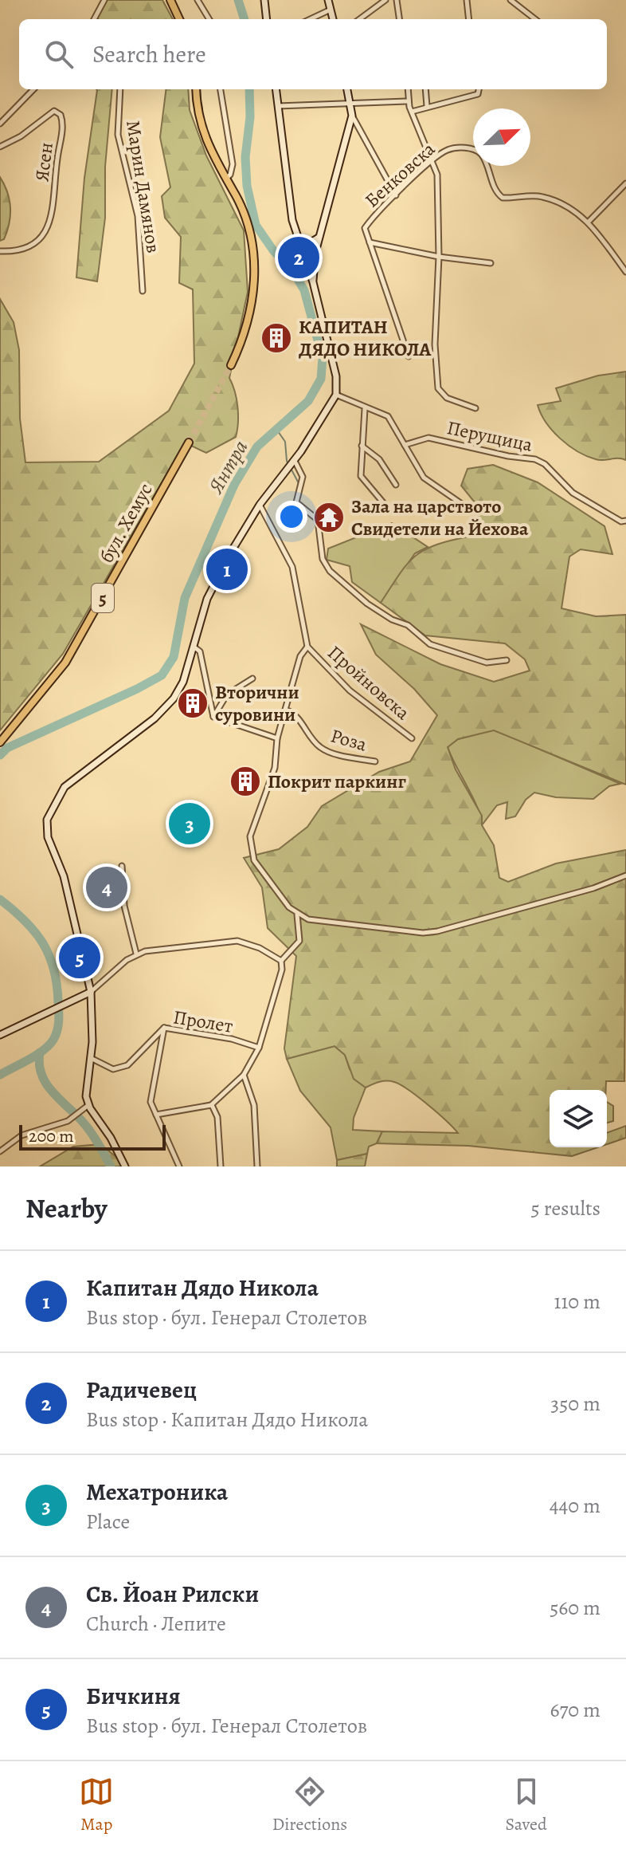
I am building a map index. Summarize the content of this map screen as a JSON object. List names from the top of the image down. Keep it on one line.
{"streets":{"main road":["бул. Хемус","5"],"street":["Ясен","Бенковска","Марин Дамянов","Перущица","Пройновска","Роза","Пролет"]},"water":["Янтра"],"places":{"building":["КАПИТАН ДЯДО НИКОЛА","Вторични суровини","Покрит паркинг"],"temple":["Зала на царството Свидетели на Йехова"]},"scale_bar":"200 m","north":"top right","page":{"search":"Search here","pins":["2","1","3","4","5"],"scale":"200 m","heading":["Nearby","5 results"],"list":[{"mark":"1","name":"Капитан Дядо Никола","note":"Bus stop · бул. Генерал Столетов","value":"110 m"},{"mark":"2","name":"Радичевец","note":"Bus stop · Капитан Дядо Никола","value":"350 m"},{"mark":"3","name":"Мехатроника","note":"Place","value":"440 m"},{"mark":"4","name":"Св. Йоан Рилски","note":"Church · Лепите","value":"560 m"},{"mark":"5","name":"Бичкиня","note":"Bus stop · бул. Генерал Столетов","value":"670 m"}],"nav":["Map","Directions","Saved"]}}
